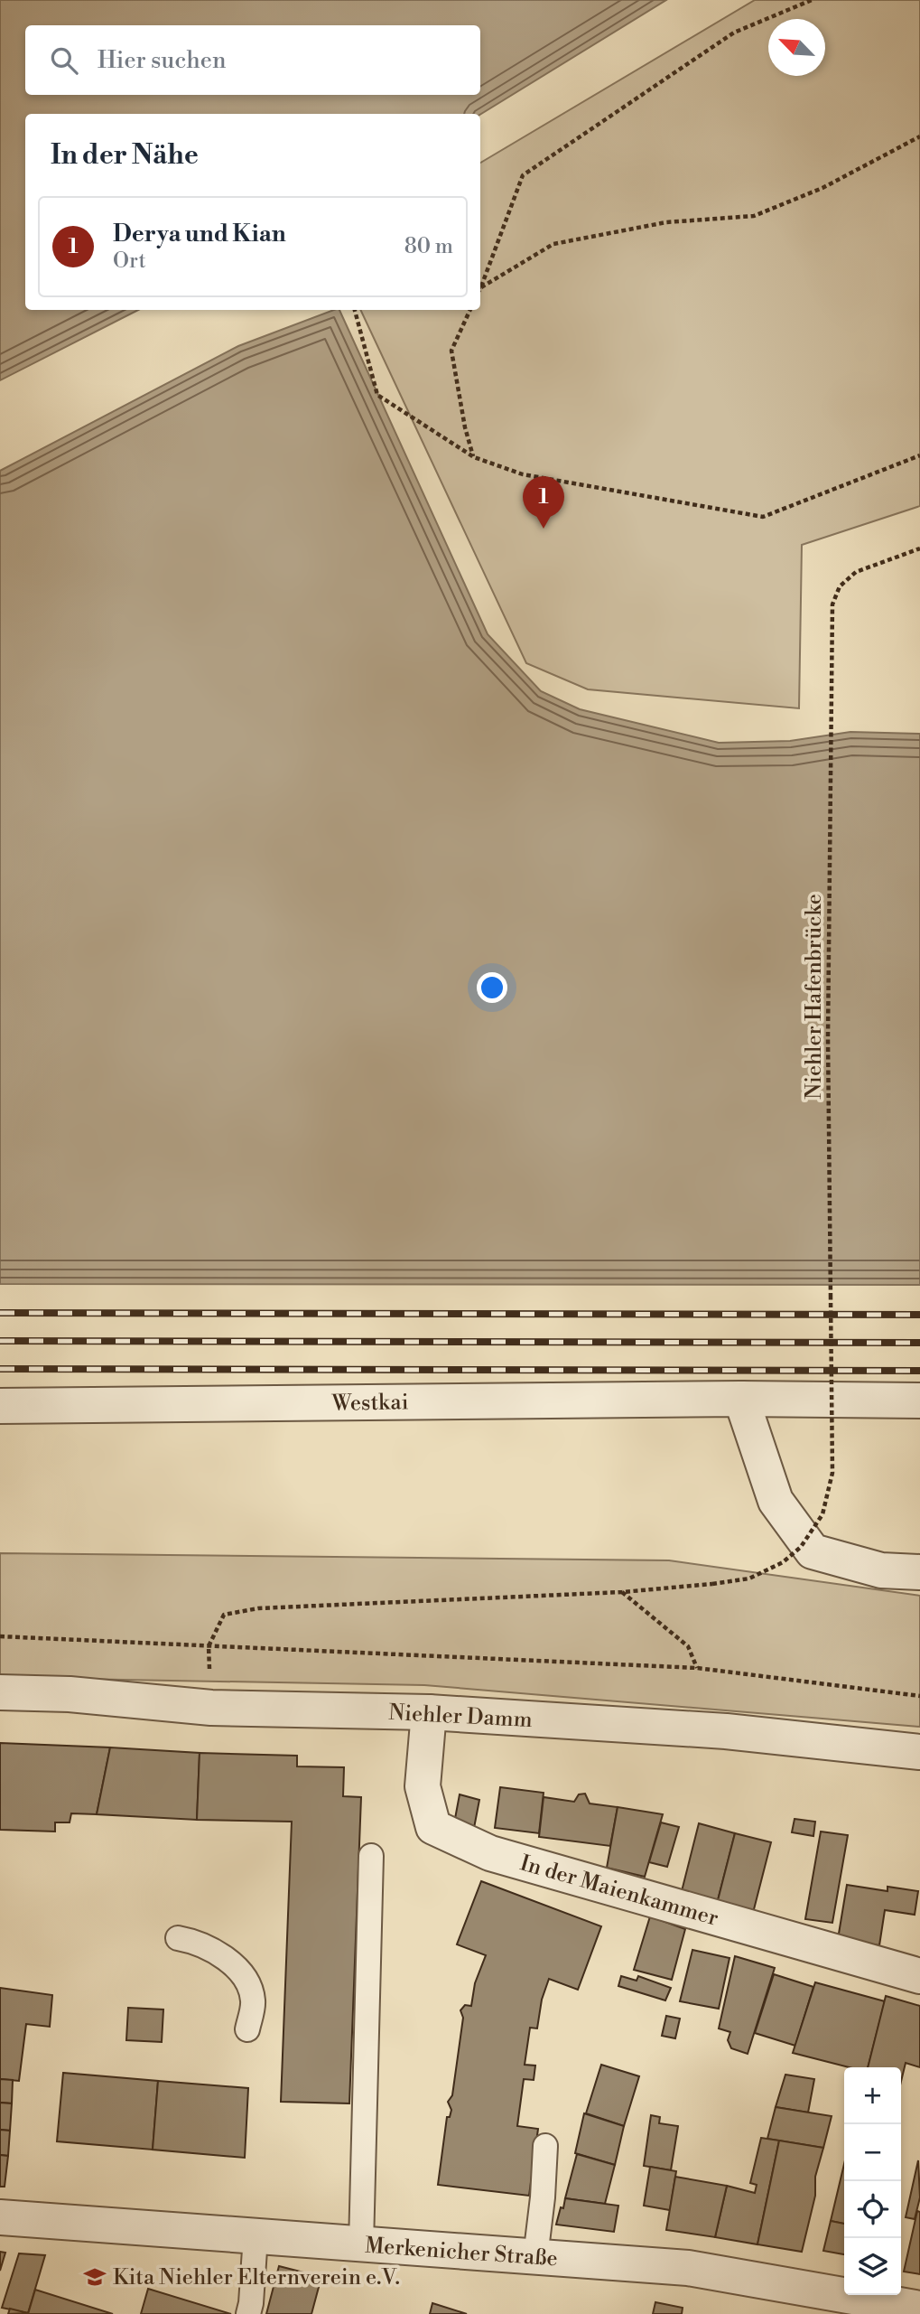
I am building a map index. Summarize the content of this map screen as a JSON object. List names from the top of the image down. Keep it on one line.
{"streets":{"street":["Westkai","Niehler Damm","In der Maienkammer","Merkenicher Straße"],"path":["Niehler Hafenbrücke"]},"crossings":[["Niehler Damm","In der Maienkammer"]],"places":{"school or university":["Kita Niehler Elternverein e.V."]},"north":"top left","page":{"search":"Hier suchen","heading":"In der Nähe","list":[{"mark":"1","name":"Derya und Kian","note":"Ort","value":"80 m"}],"pins":"1","map_buttons":["+","−"]}}
